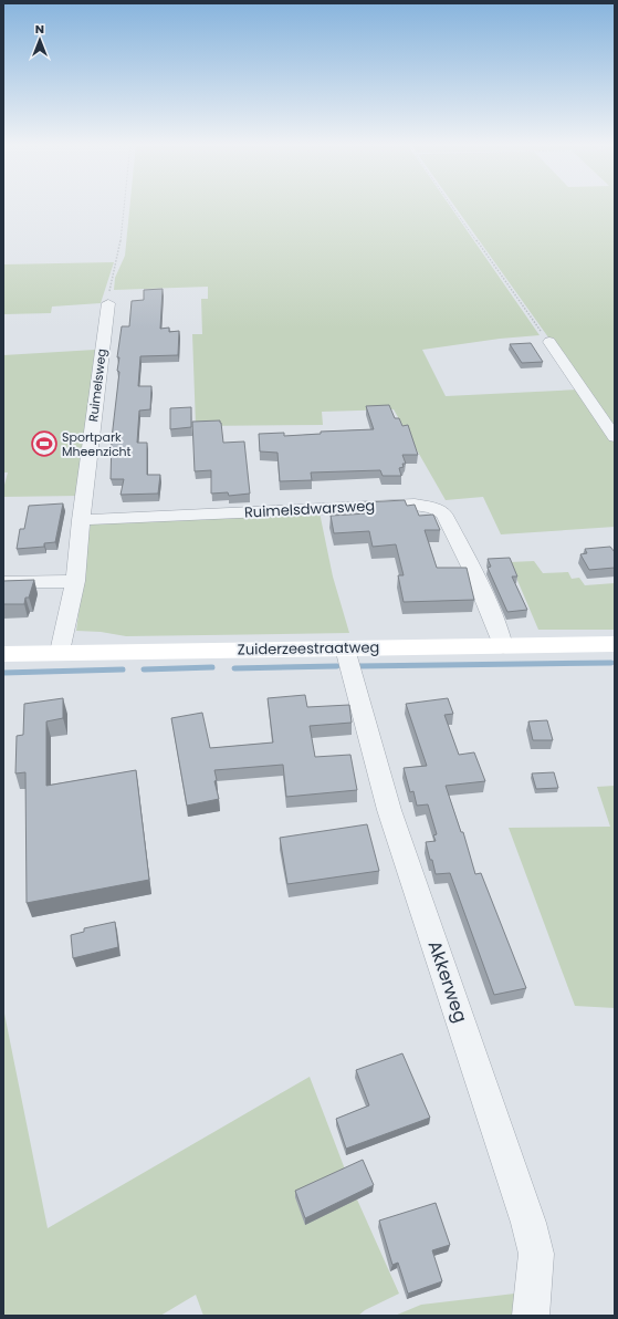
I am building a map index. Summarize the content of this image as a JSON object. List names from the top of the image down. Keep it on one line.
{"streets":{"main road":["Zuiderzeestraatweg"],"street":["Ruimelsweg","Ruimelsdwarsweg","Akkerweg"]},"crossings":[["Ruimelsweg","Ruimelsdwarsweg"],["Ruimelsweg","Zuiderzeestraatweg"],["Ruimelsdwarsweg","Zuiderzeestraatweg"],["Zuiderzeestraatweg","Akkerweg"]],"places":{"sports":["Sportpark Mheenzicht"]},"north":"top"}
